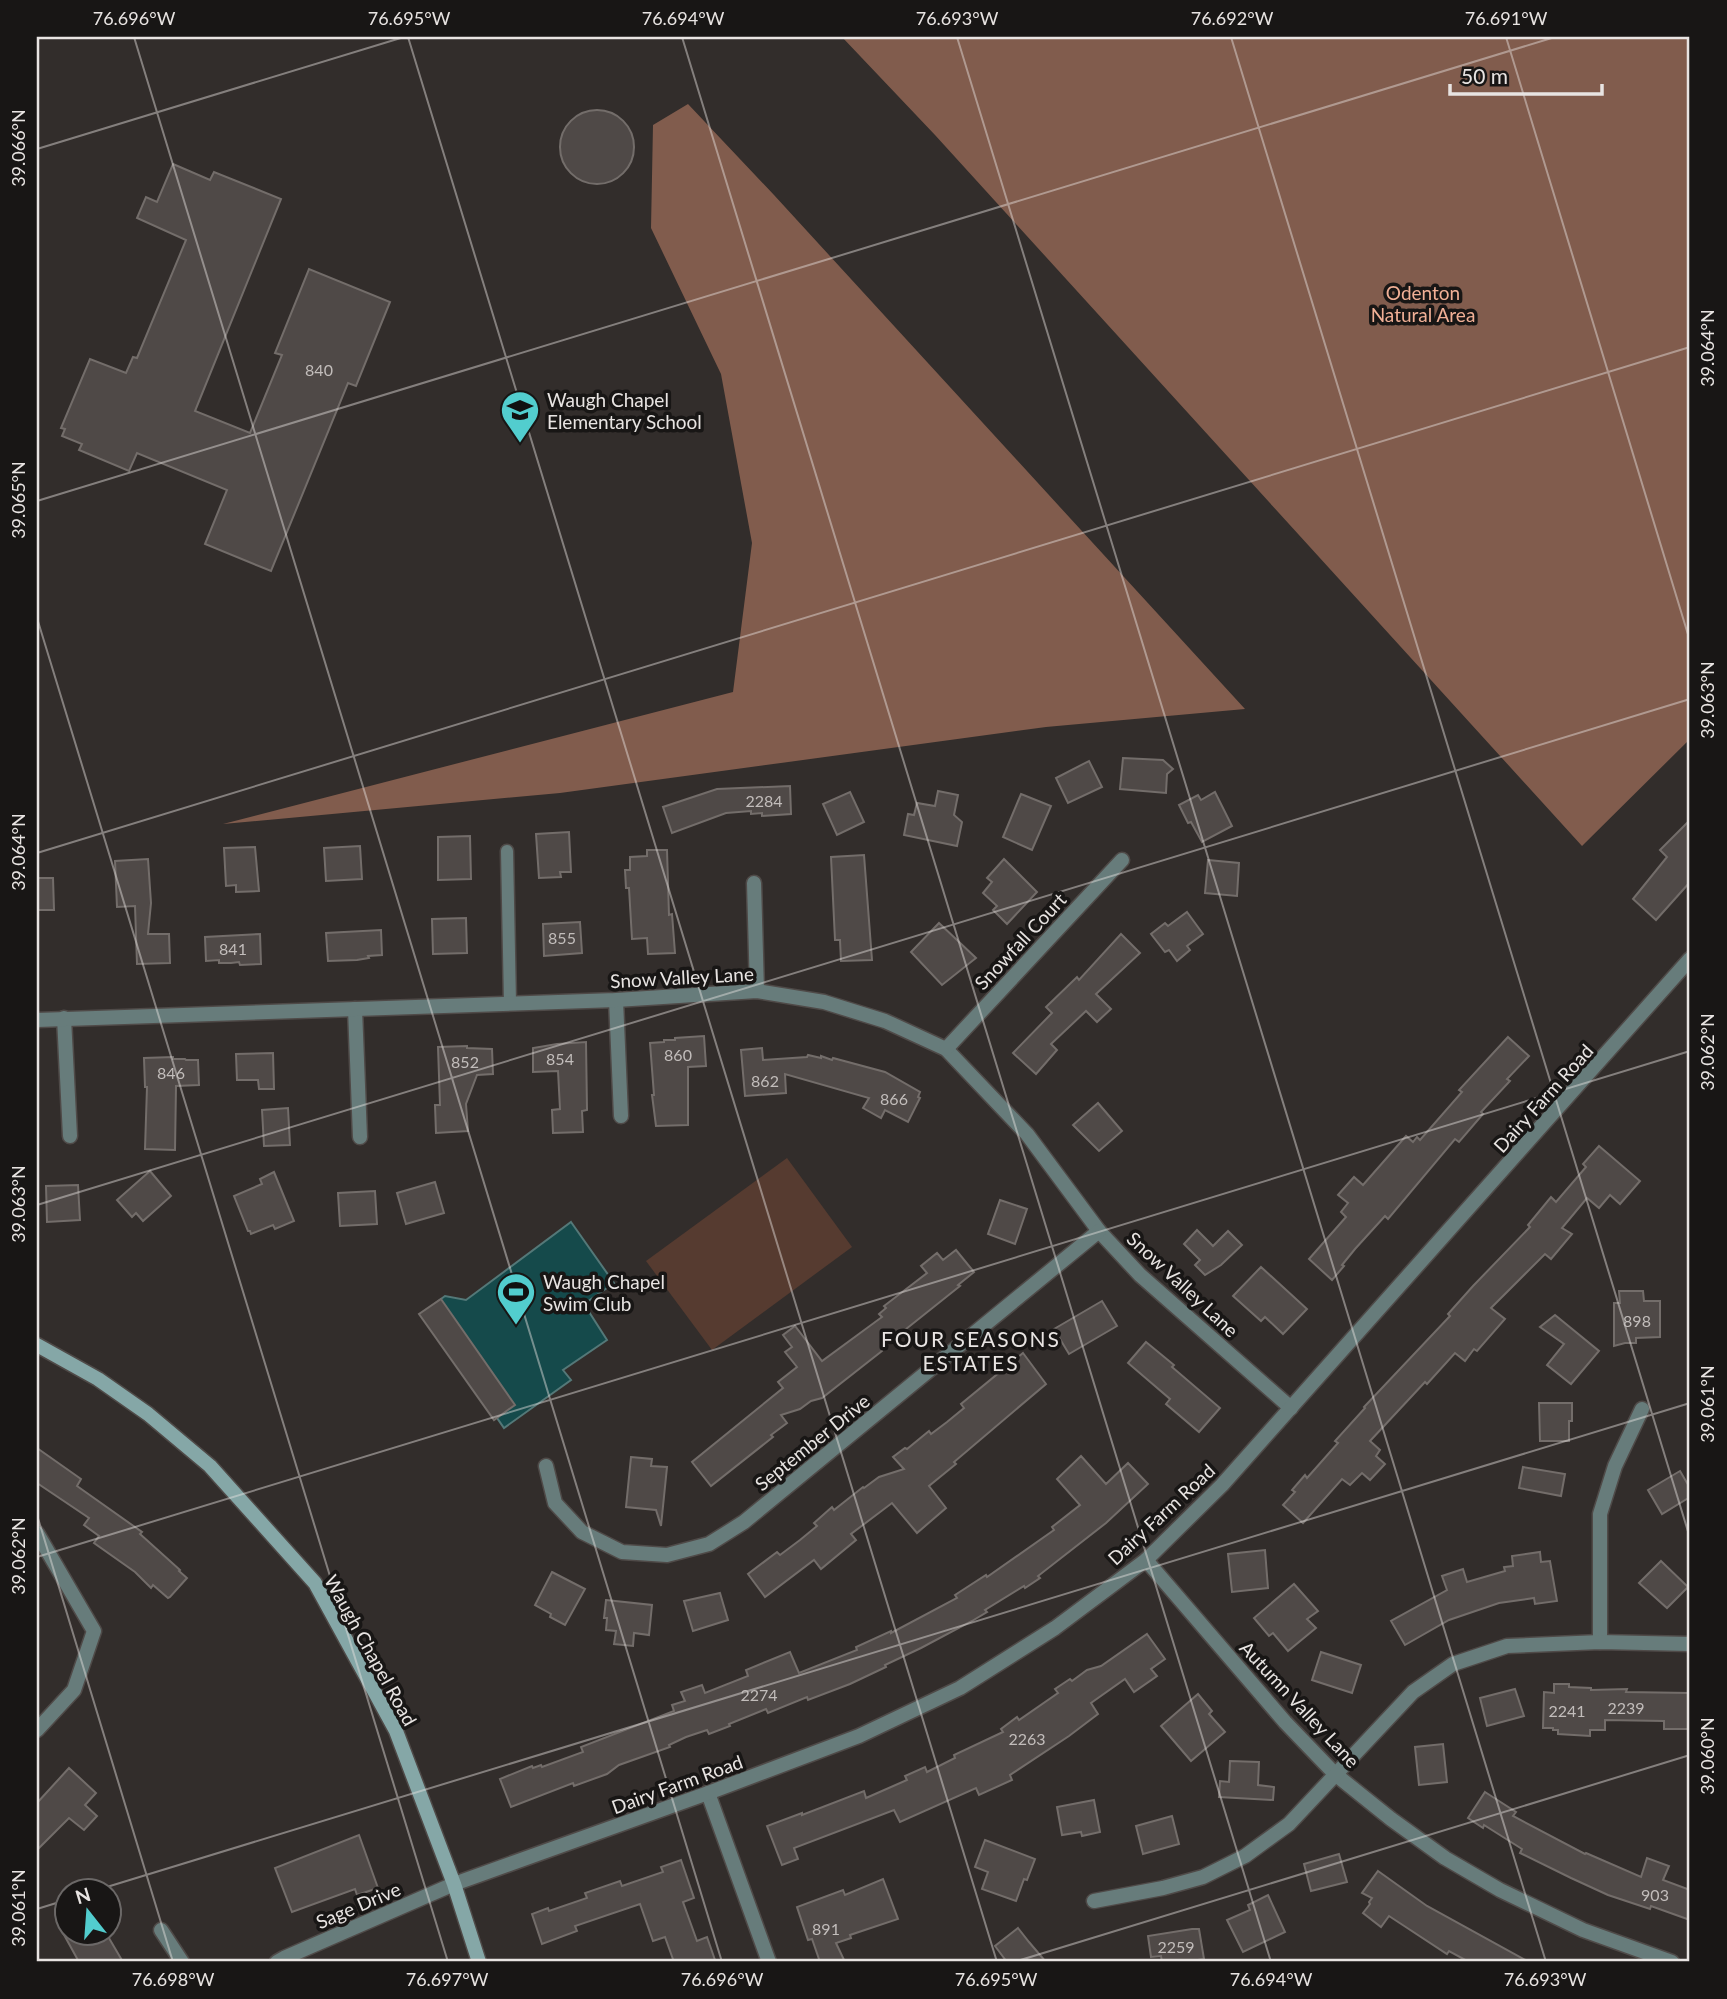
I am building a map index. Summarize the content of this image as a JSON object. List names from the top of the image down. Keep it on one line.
{"streets":{"main road":["Waugh Chapel Road"],"street":["Snowfall Court","Snow Valley Lane","Dairy Farm Road","September Drive","Autumn Valley Lane","Sage Drive"]},"crossings":[["Snowfall Court","Snow Valley Lane"],["Snow Valley Lane","Dairy Farm Road"],["Snow Valley Lane","September Drive"],["Dairy Farm Road","Waugh Chapel Road"],["Dairy Farm Road","Autumn Valley Lane"],["Dairy Farm Road","Sage Drive"],["Waugh Chapel Road","Sage Drive"]],"districts":["FOUR SEASONS ESTATES"],"parks":["Odenton Natural Area"],"places":{"school or university":["Waugh Chapel Elementary School"],"sports":["Waugh Chapel Swim Club"]},"house_numbers":["840","2284","855","841","860","854","852","846","862","866","898","2274","2239","2241","2263","903","891","2259"],"scale_bar":"50 m","north":"top","coordinates":["76.696°W","76.695°W","76.694°W","76.693°W","76.692°W","76.691°W","39.066°N","39.064°N","39.065°N","39.063°N","39.062°N","39.061°N","39.060°N","76.698°W","76.697°W"]}
